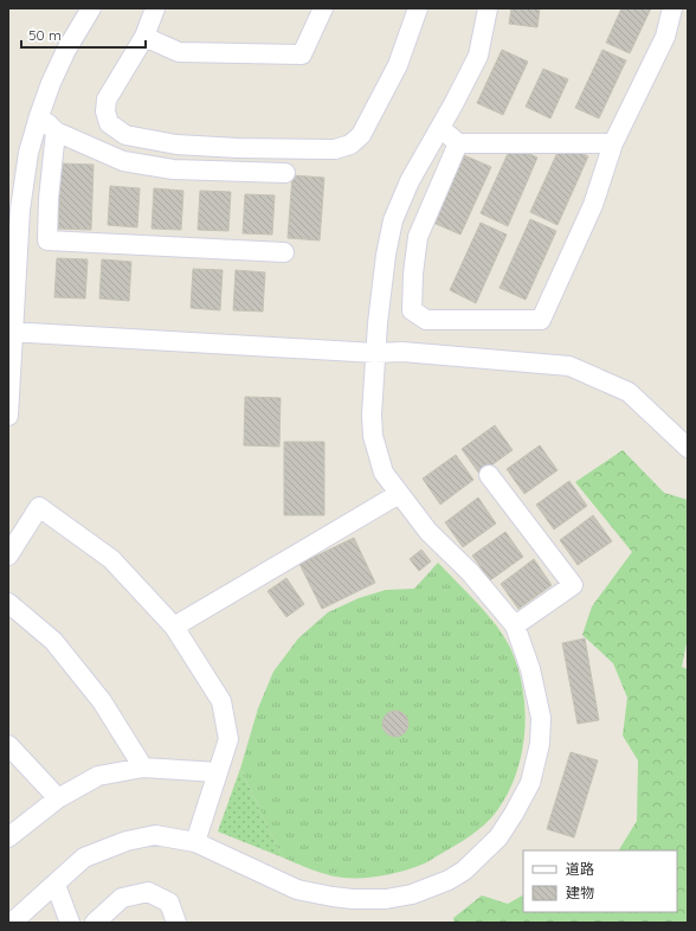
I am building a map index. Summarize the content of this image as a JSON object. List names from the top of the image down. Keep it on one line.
{"legend":["道路","建物"],"scale_bar":"50 m"}
